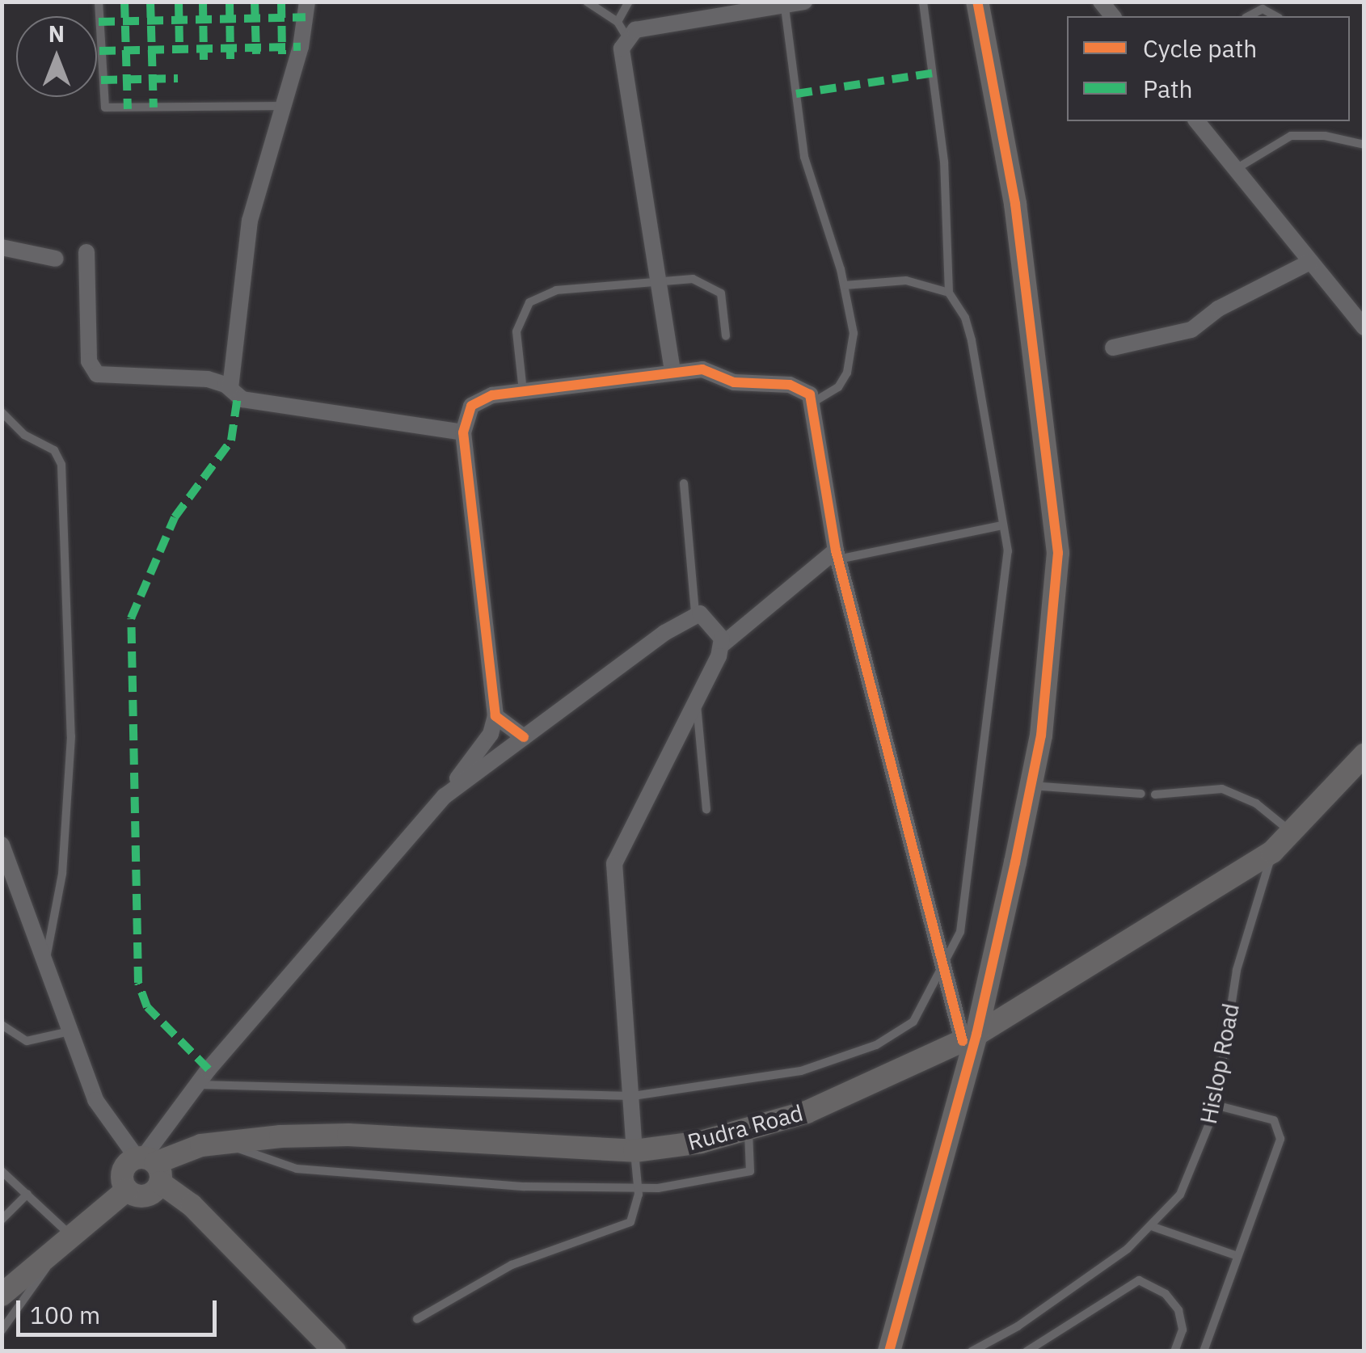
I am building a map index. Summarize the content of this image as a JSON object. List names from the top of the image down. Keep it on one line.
{"streets":{"street":["Hislop Road","Rudra Road"]},"crossings":[["Hislop Road","Rudra Road"]],"legend":["Cycle path","Path"],"scale_bar":"100 m","north":"top"}
